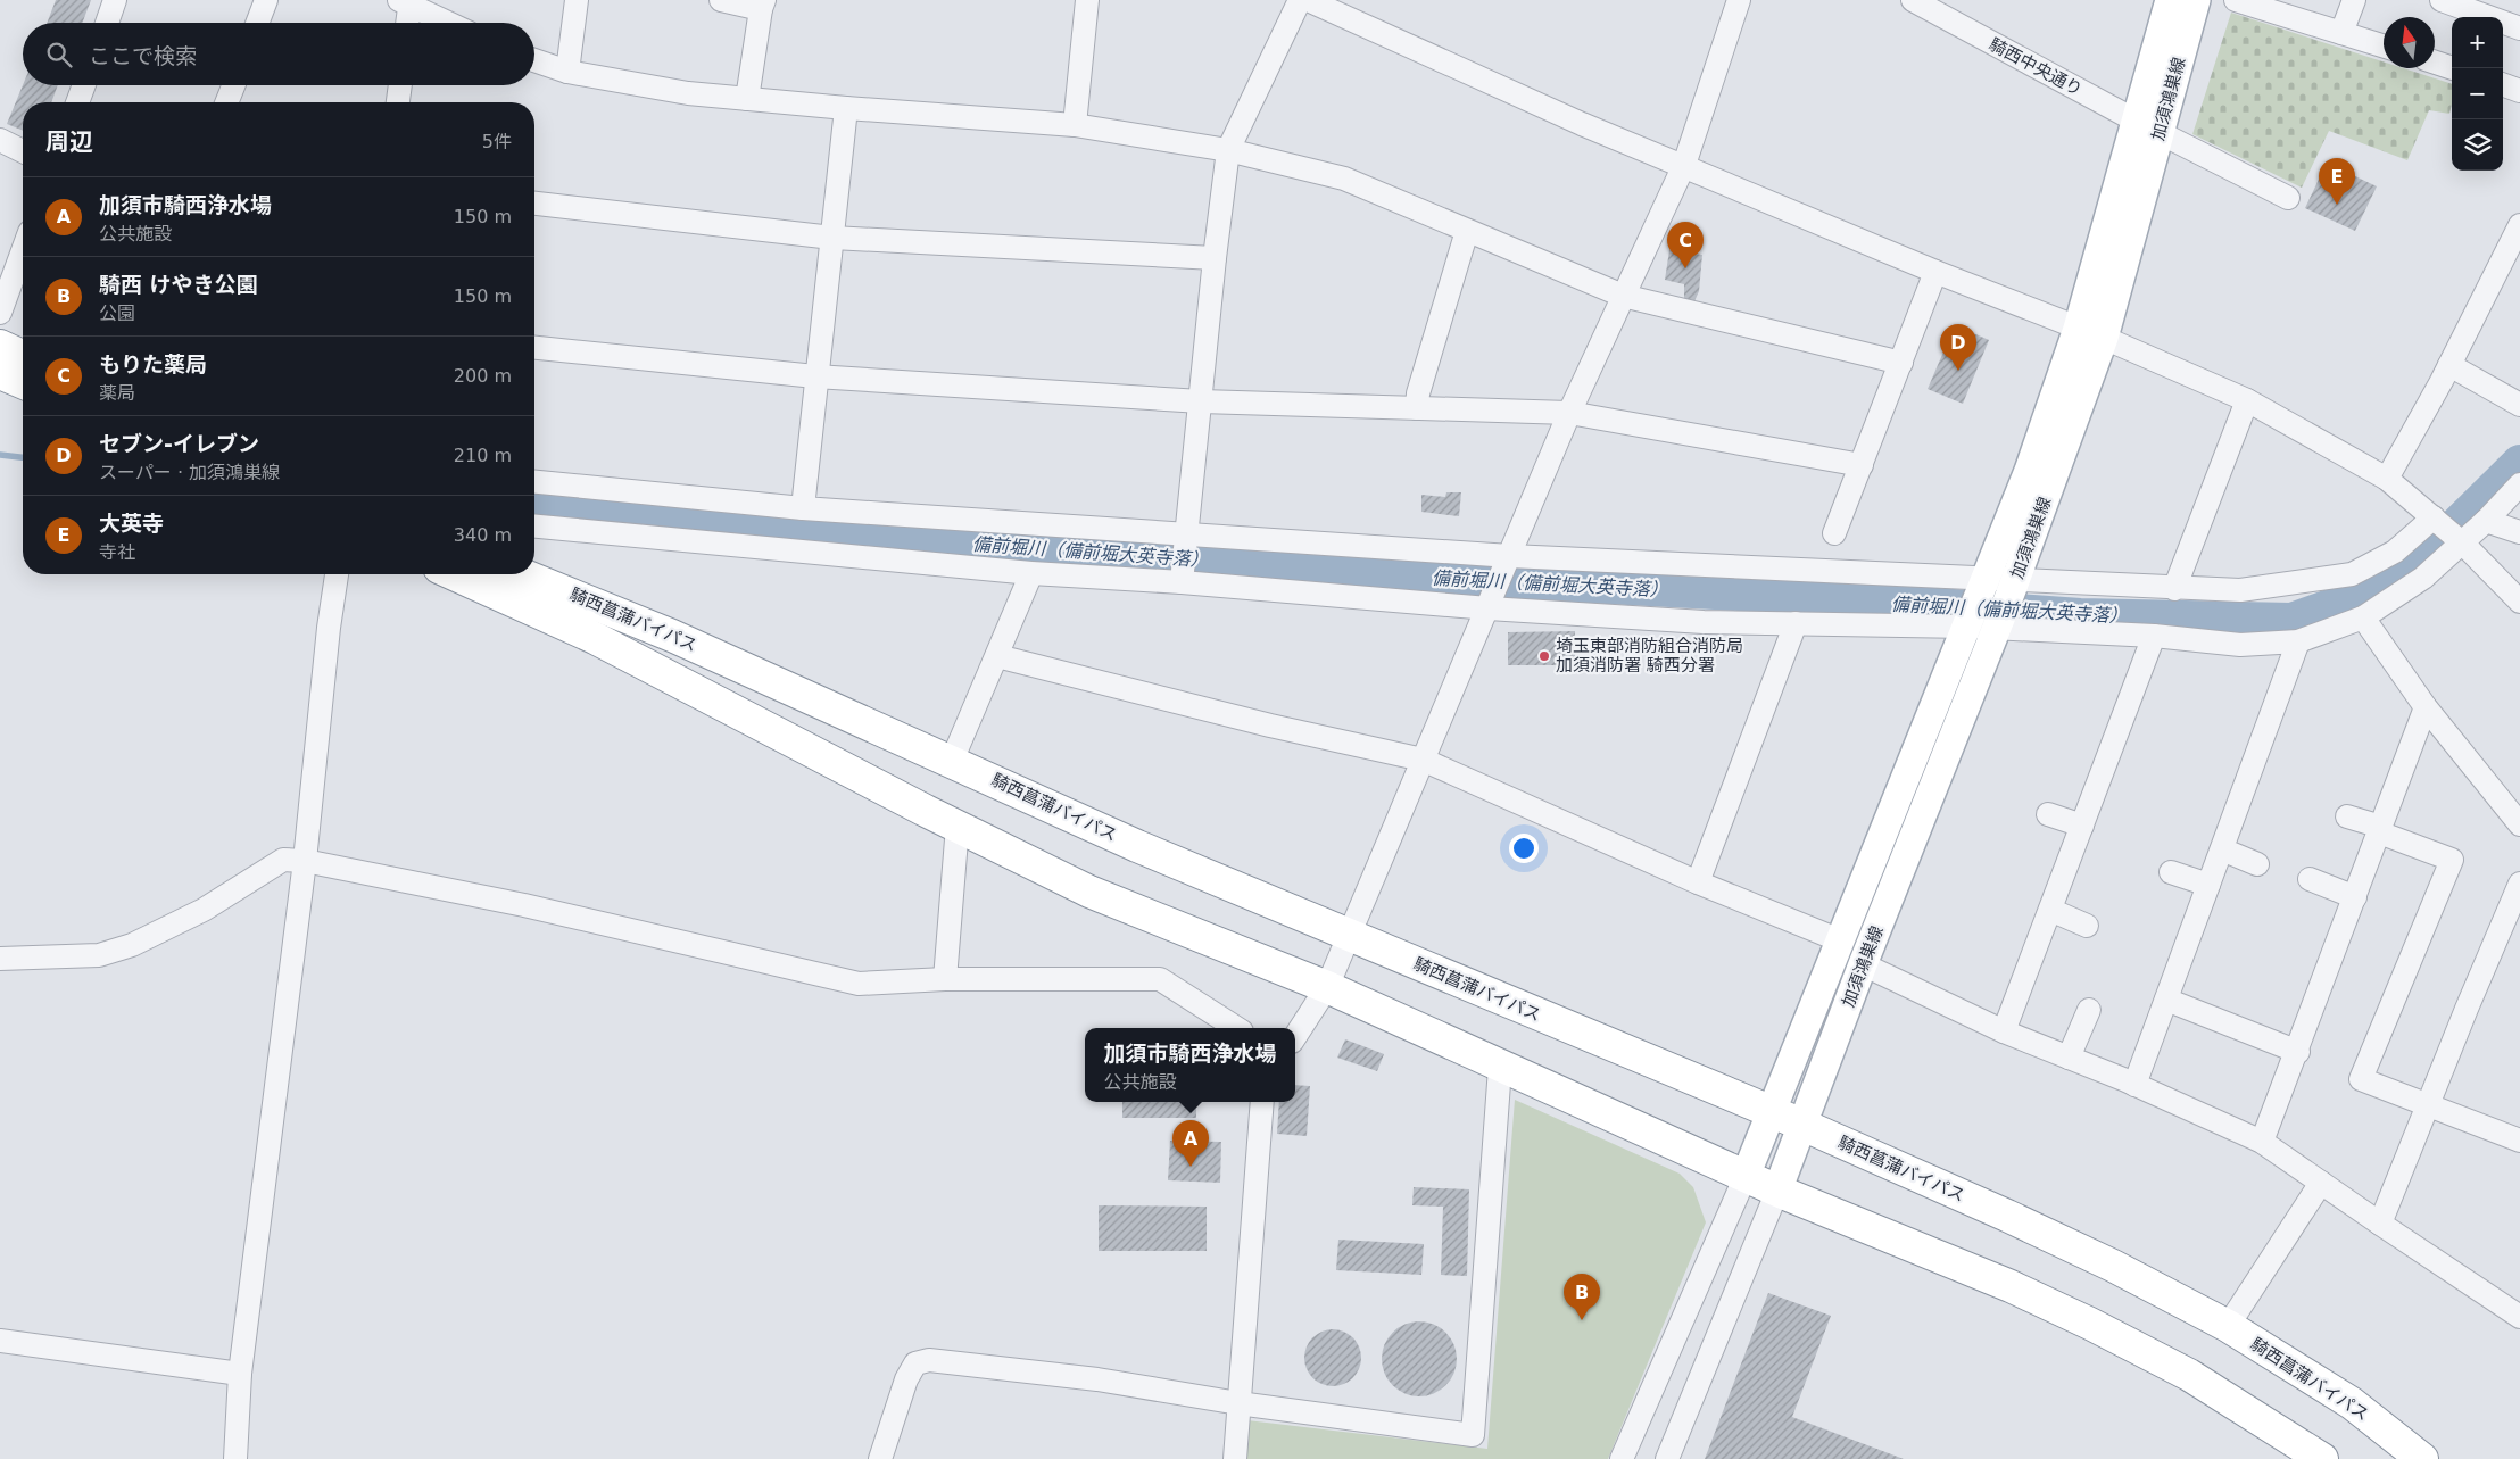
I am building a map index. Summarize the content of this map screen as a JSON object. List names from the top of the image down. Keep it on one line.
{"streets":{"highway":["騎西菖蒲バイパス"],"main road":["加須鴻巣線"],"street":["騎西中央通り"]},"crossings":[["騎西中央通り","加須鴻巣線"],["加須鴻巣線","騎西菖蒲バイパス"]],"water":["備前堀川（備前堀大英寺落）"],"places":["埼玉東部消防組合消防局 加須消防署 騎西分署"],"north":"top","page":{"map_buttons":["+","−"],"search":"ここで検索","heading":["周辺","5件"],"pins":["E","C","D","A","B"],"list":[{"mark":"A","name":"加須市騎西浄水場","note":"公共施設","value":"150 m"},{"mark":"B","name":"騎西 けやき公園","note":"公園","value":"150 m"},{"mark":"C","name":"もりた薬局","note":"薬局","value":"200 m"},{"mark":"D","name":"セブン-イレブン","note":"スーパー · 加須鴻巣線","value":"210 m"},{"mark":"E","name":"大英寺","note":"寺社","value":"340 m"}],"popup":["加須市騎西浄水場","公共施設"]}}
